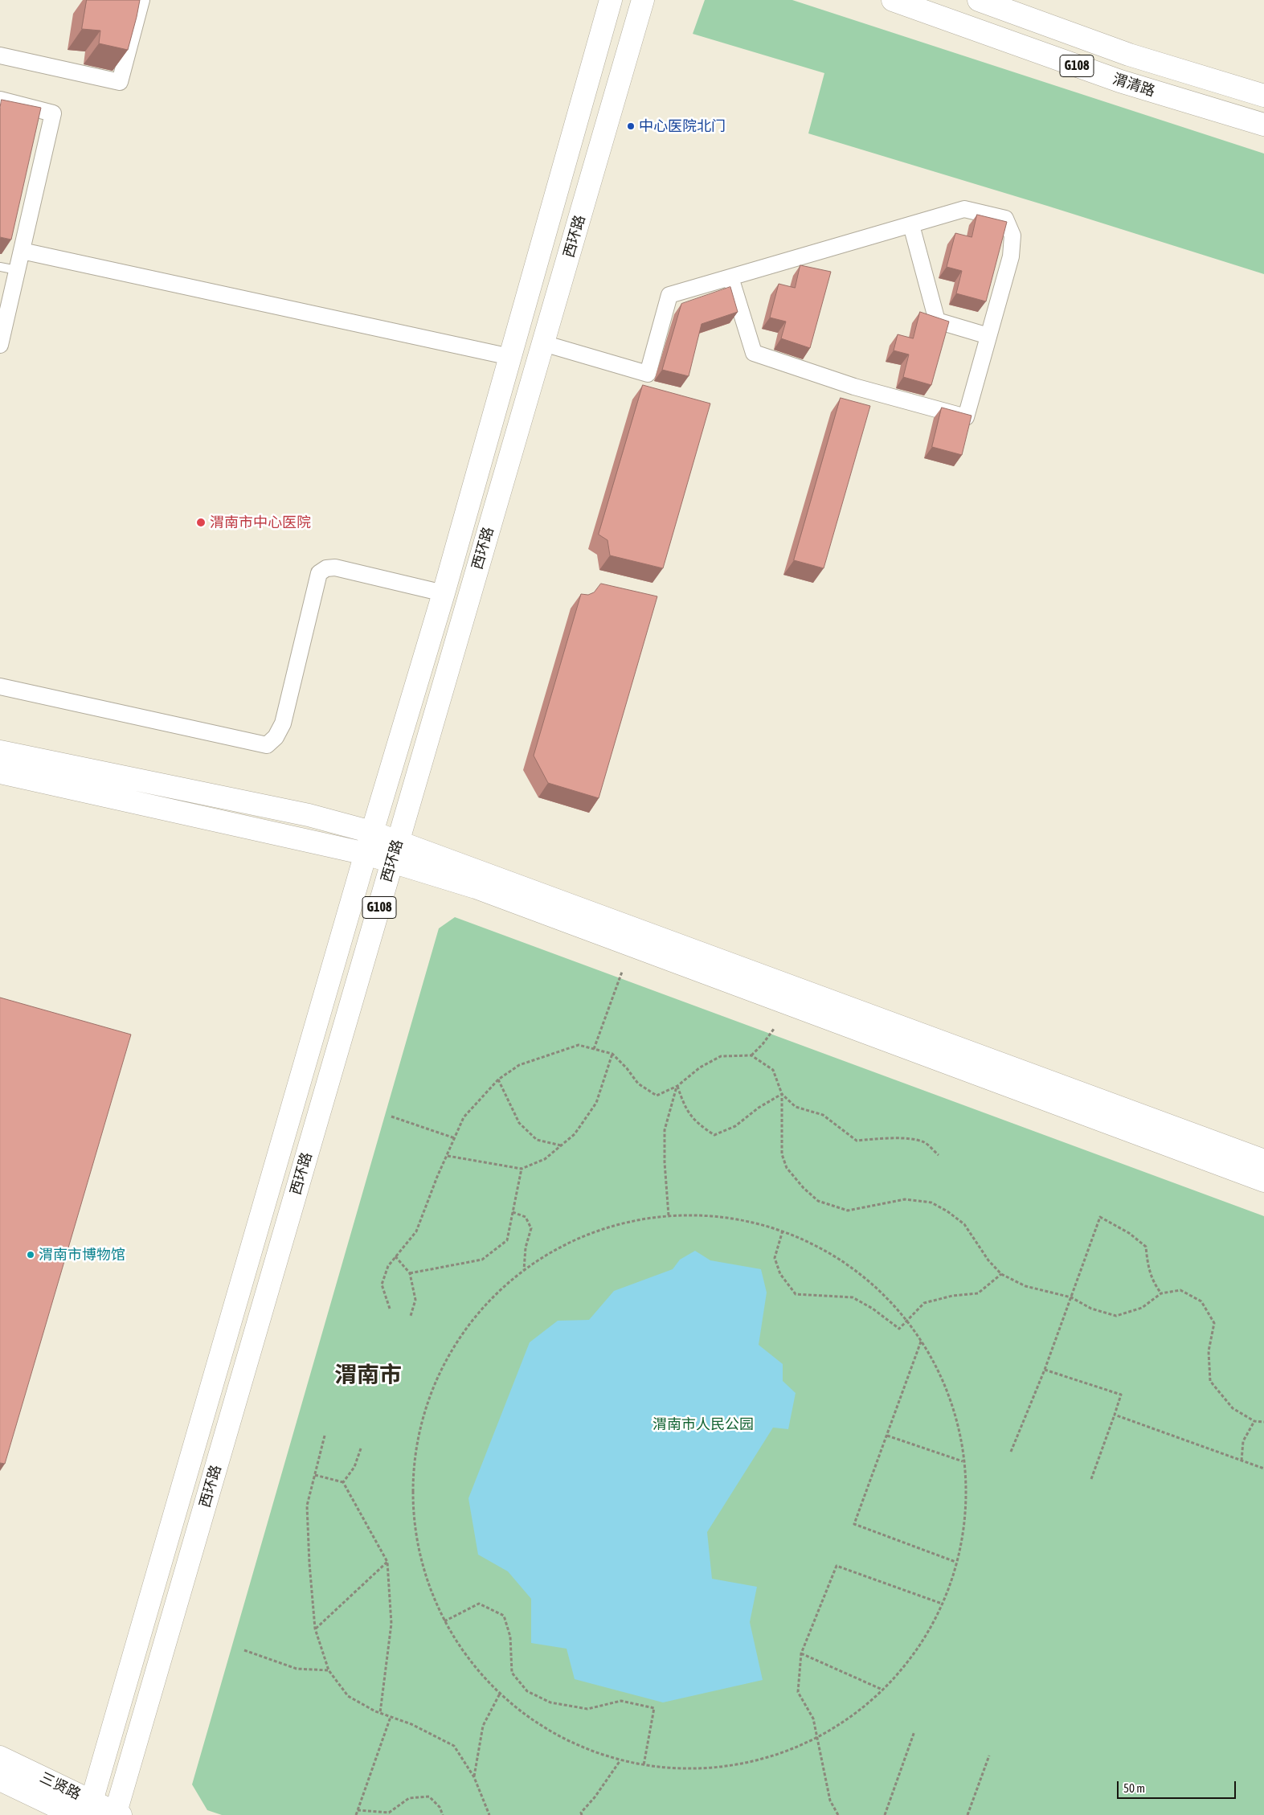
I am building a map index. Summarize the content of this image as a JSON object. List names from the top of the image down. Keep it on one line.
{"streets":{"main road":["G108","渭清路","西环路","三贤路"]},"crossings":[["西环路","三贤路"]],"districts":["渭南市"],"parks":["渭南市人民公园"],"places":["中心医院北门","渭南市中心医院","渭南市博物馆"],"scale_bar":"50 m"}
